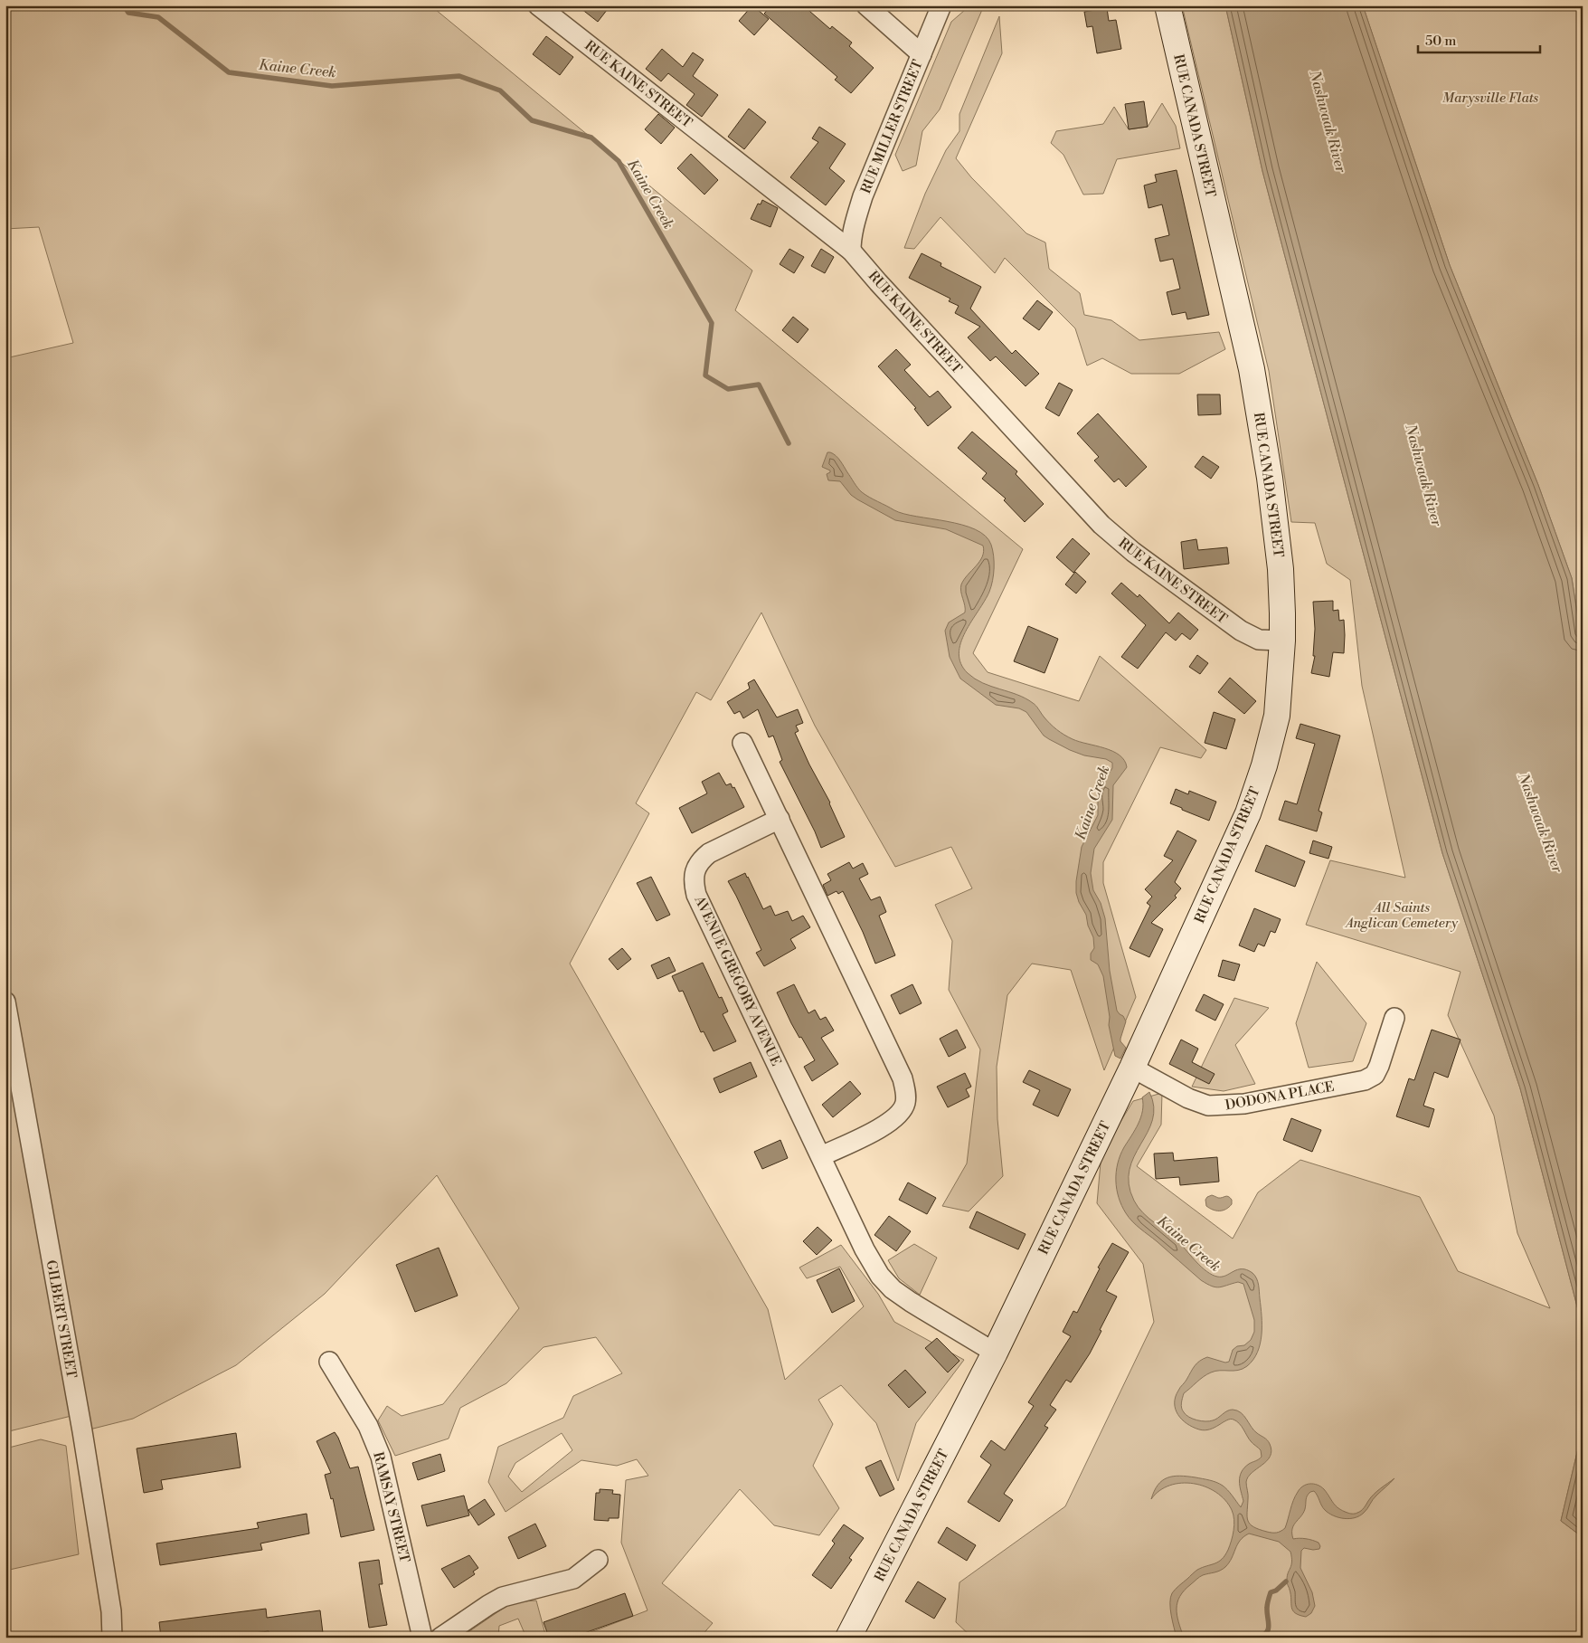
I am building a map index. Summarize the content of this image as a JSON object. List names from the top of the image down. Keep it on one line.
{"streets":{"main road":["RUE CANADA STREET"],"street":["RUE KAINE STREET","RUE MILLER STREET","AVENUE GREGORY AVENUE","DODONA PLACE","GILBERT STREET","RAMSAY STREET"]},"crossings":[["RUE KAINE STREET","RUE CANADA STREET"],["RUE KAINE STREET","RUE MILLER STREET"],["RUE CANADA STREET","AVENUE GREGORY AVENUE"],["RUE CANADA STREET","DODONA PLACE"]],"water":["Kaine Creek","Nashwaak River"],"parks":["Marysville Flats","All Saints Anglican Cemetery"],"scale_bar":"50 m"}
